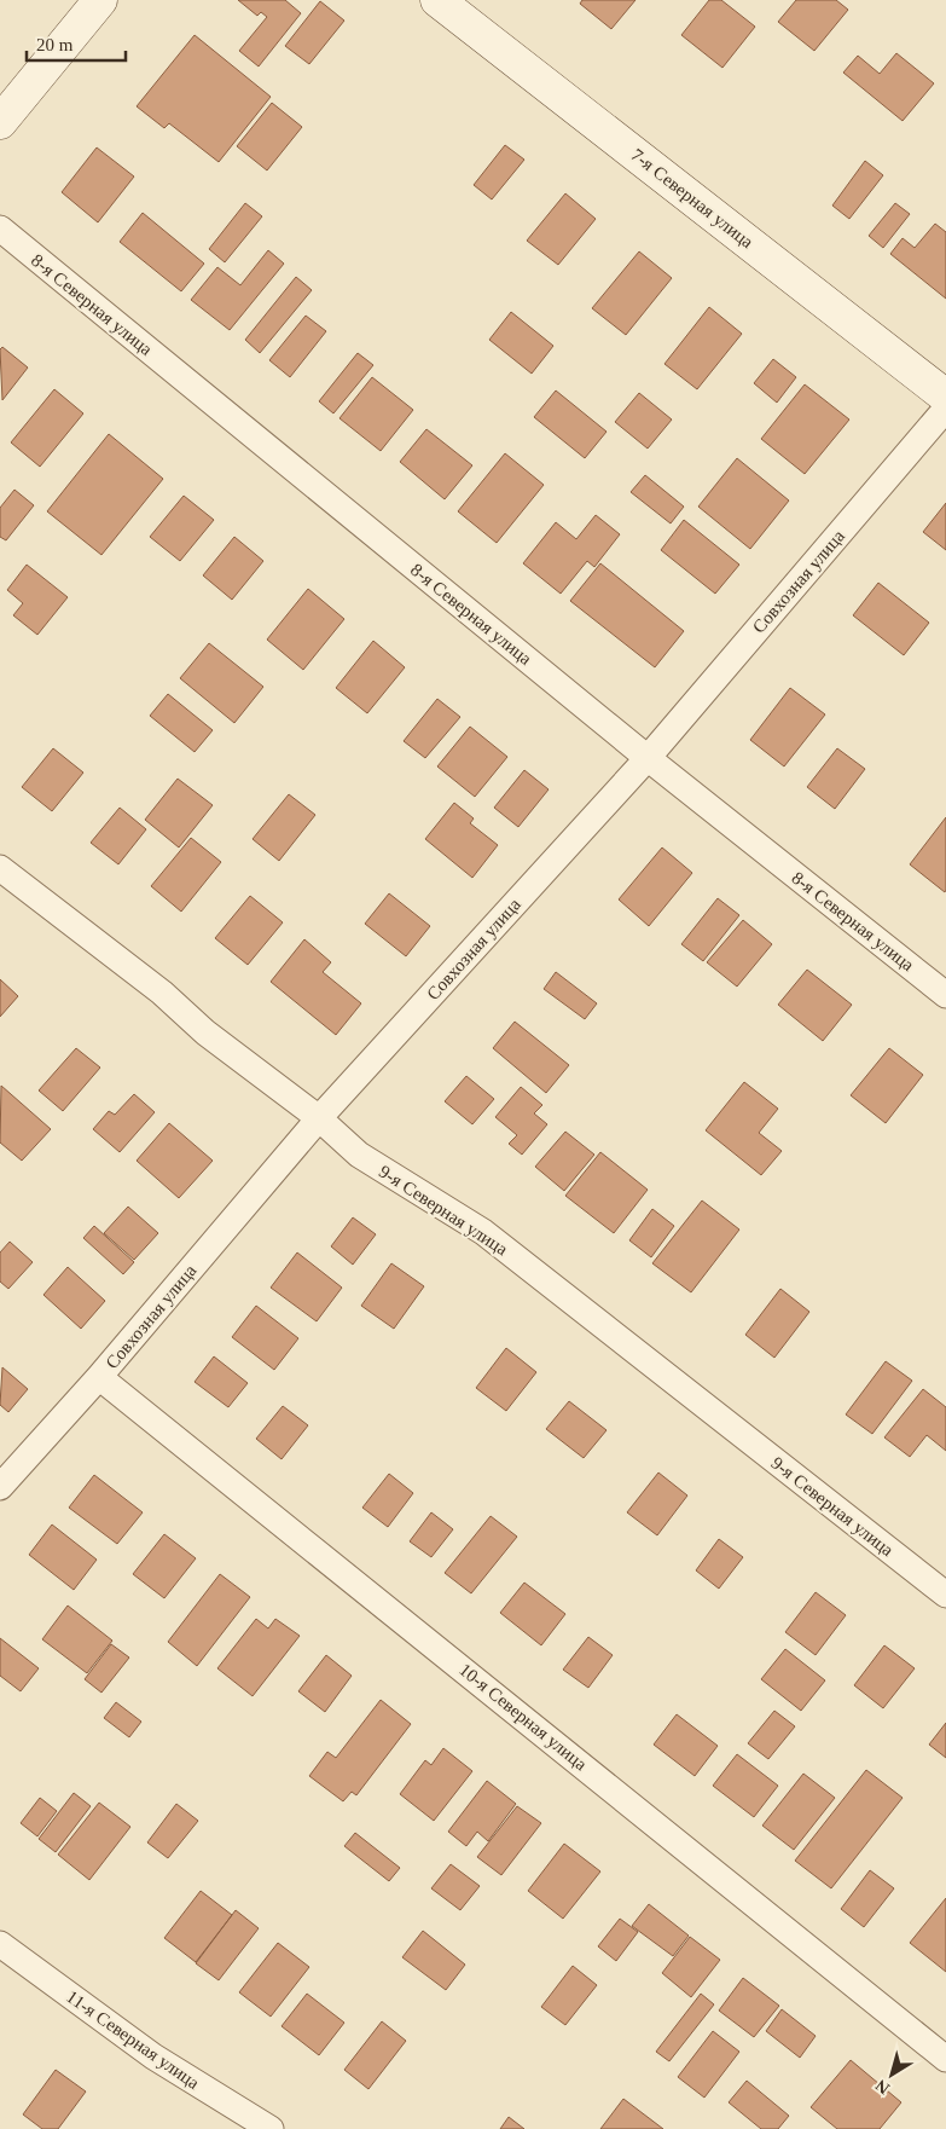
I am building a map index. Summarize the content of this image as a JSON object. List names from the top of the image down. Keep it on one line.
{"streets":{"main road":["7-я Северная улица"],"street":["8-я Северная улица","Совхозная улица","9-я Северная улица","10-я Северная улица","11-я Северная улица"]},"crossings":[["8-я Северная улица","Совхозная улица"],["Совхозная улица","9-я Северная улица"],["Совхозная улица","10-я Северная улица"]],"scale_bar":"20 m","north":"bottom left"}
